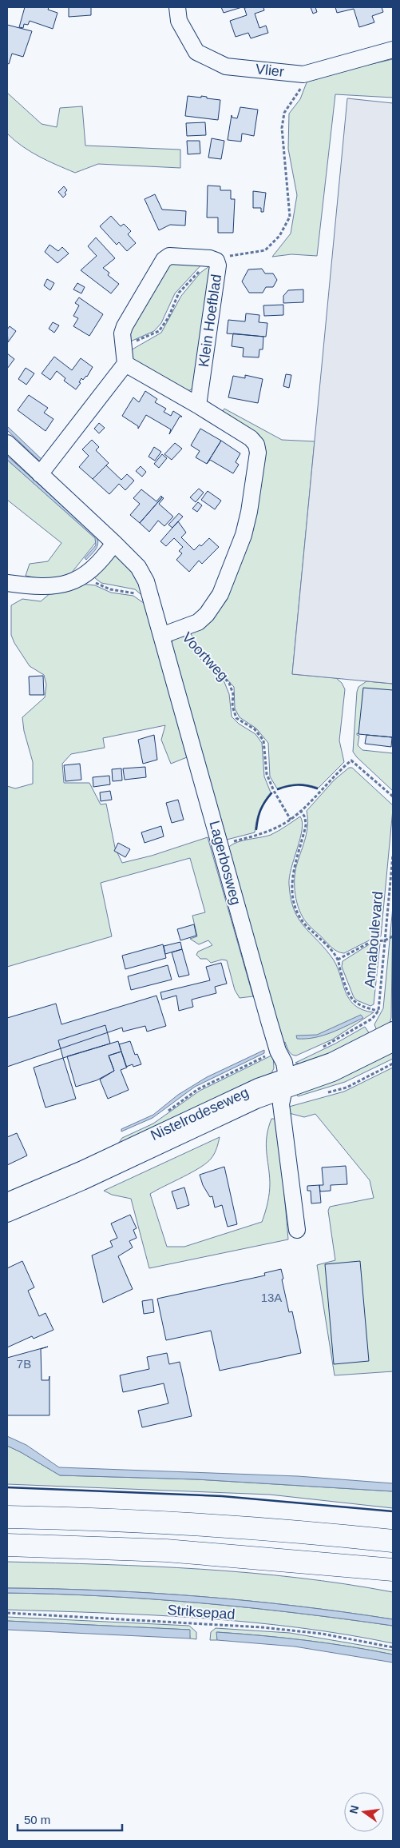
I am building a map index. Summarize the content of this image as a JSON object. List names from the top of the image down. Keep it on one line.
{"streets":{"street":["Vlier","Klein Hoefblad","Voortweg","Lagerbosweg","Nistelrodeseweg"],"path":["Annaboulevard","Striksepad"]},"crossings":[["Voortweg","Lagerbosweg"],["Lagerbosweg","Nistelrodeseweg"]],"house_numbers":["13A","7B"],"scale_bar":"50 m","north":"left"}
